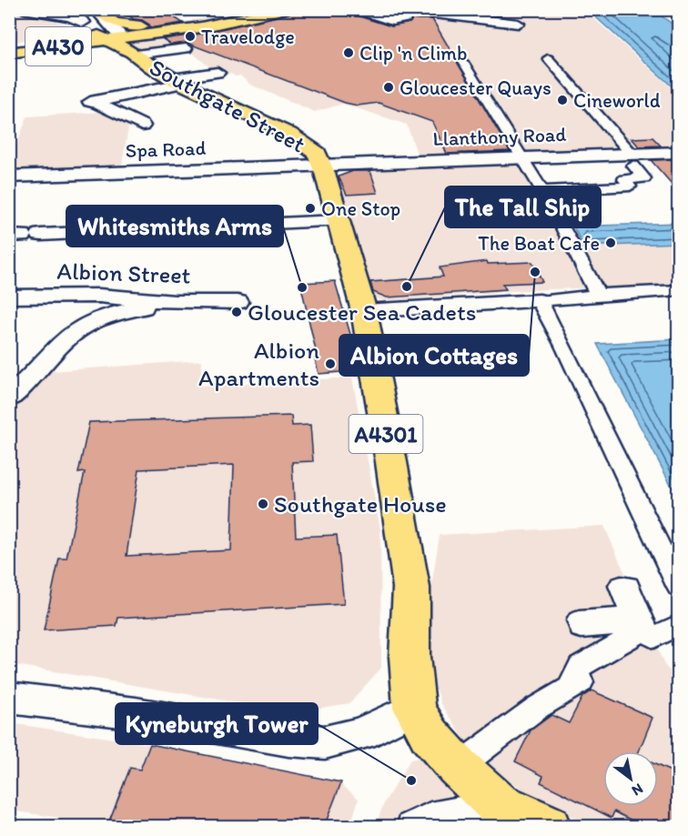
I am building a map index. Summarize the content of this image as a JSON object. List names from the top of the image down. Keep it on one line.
{"streets":{"main road":["A430","Southgate Street","A4301"],"street":["Llanthony Road","Spa Road","Albion Street"]},"crossings":[["A430","Southgate Street"],["Southgate Street","Llanthony Road"],["Southgate Street","Spa Road"],["Southgate Street","A4301"],["Llanthony Road","Spa Road"]],"places":["Travelodge","Clip 'n Climb","Gloucester Quays","Cineworld","One Stop","The Boat Cafe","Albion Cottages","The Tall Ship","Whitesmiths Arms","Gloucester Sea Cadets","Albion Apartments","Southgate House","Kyneburgh Tower"],"north":"bottom right"}
